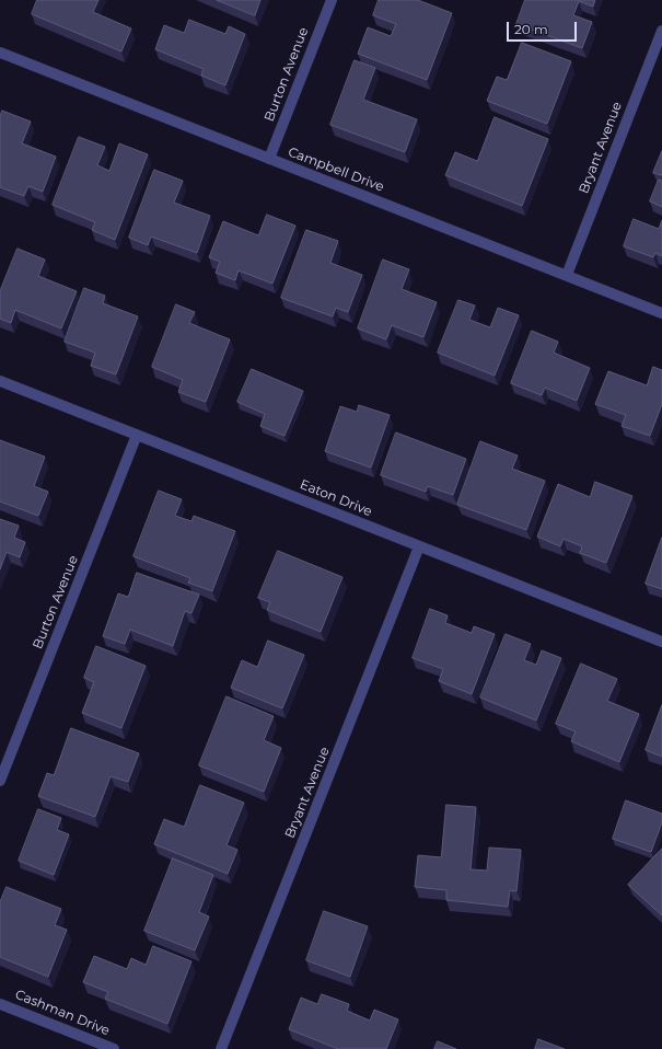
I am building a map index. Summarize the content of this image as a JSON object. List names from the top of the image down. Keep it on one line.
{"streets":{"street":["Burton Avenue","Bryant Avenue","Campbell Drive","Eaton Drive","Cashman Drive"]},"crossings":[["Burton Avenue","Campbell Drive"],["Burton Avenue","Eaton Drive"],["Bryant Avenue","Campbell Drive"],["Bryant Avenue","Eaton Drive"]],"scale_bar":"20 m"}
